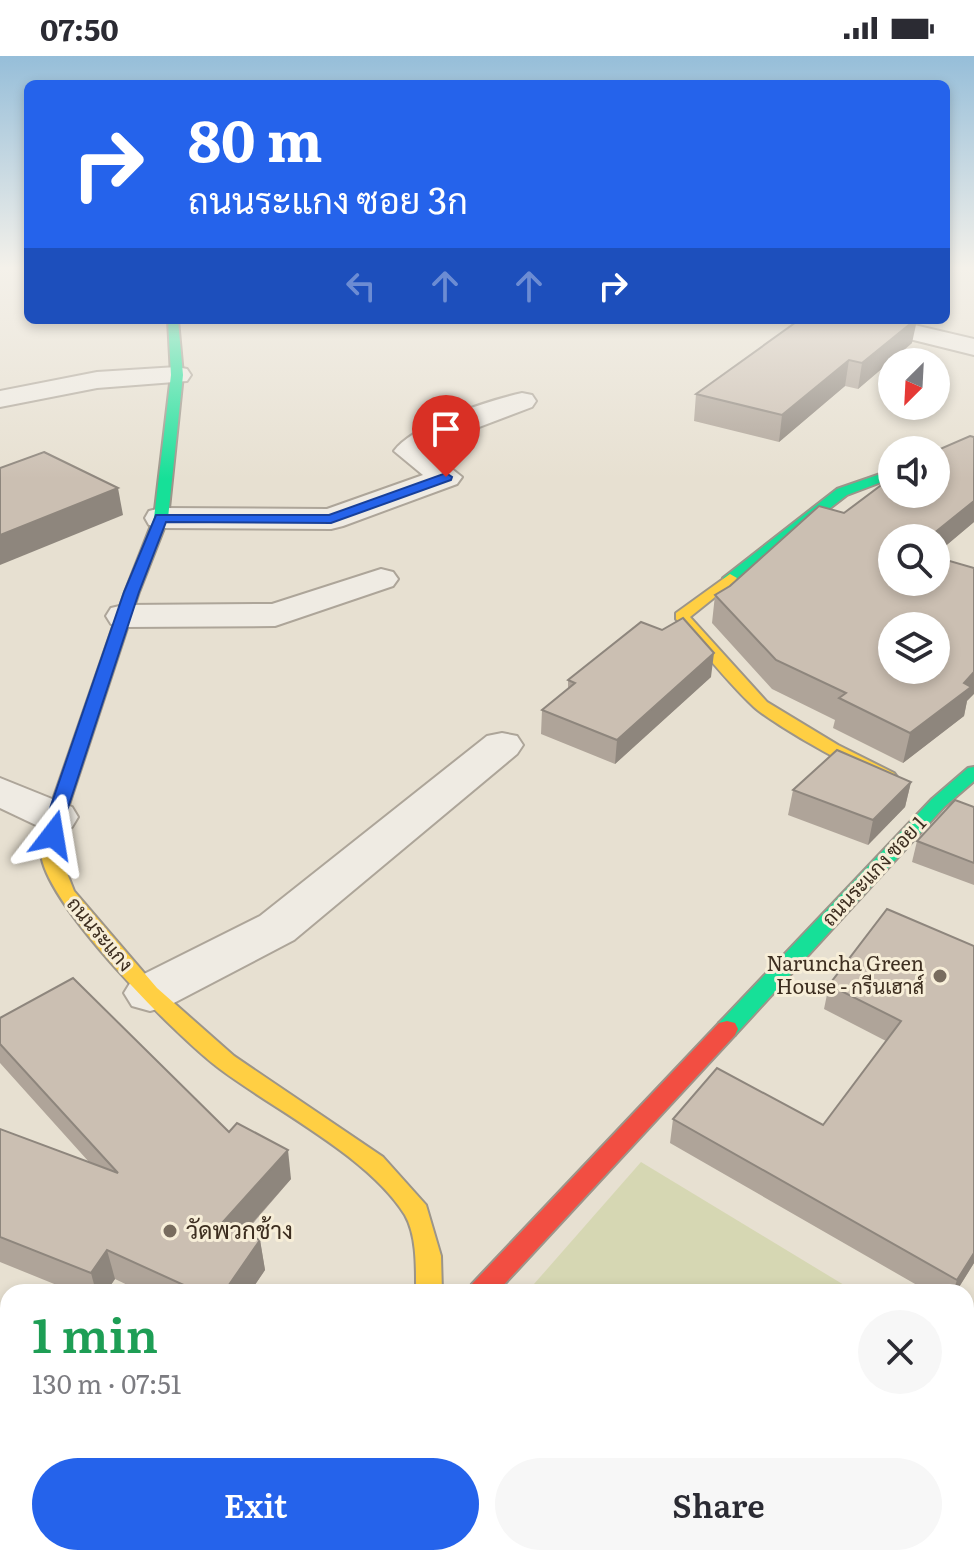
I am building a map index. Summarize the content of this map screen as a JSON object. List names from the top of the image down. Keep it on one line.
{"streets":{"street":["ถนนระแกง ซอย 1","ถนนระแกง"]},"places":["Naruncha Green House - กรีนเฮาส์","วัดพวกช้าง"],"north":"bottom left","page":{"status":"07:50","turn":["80 m","ถนนระแกง ซอย 3ก"],"heading":["1 min","130 m · 07:51"],"buttons":["Exit","Share"]}}
